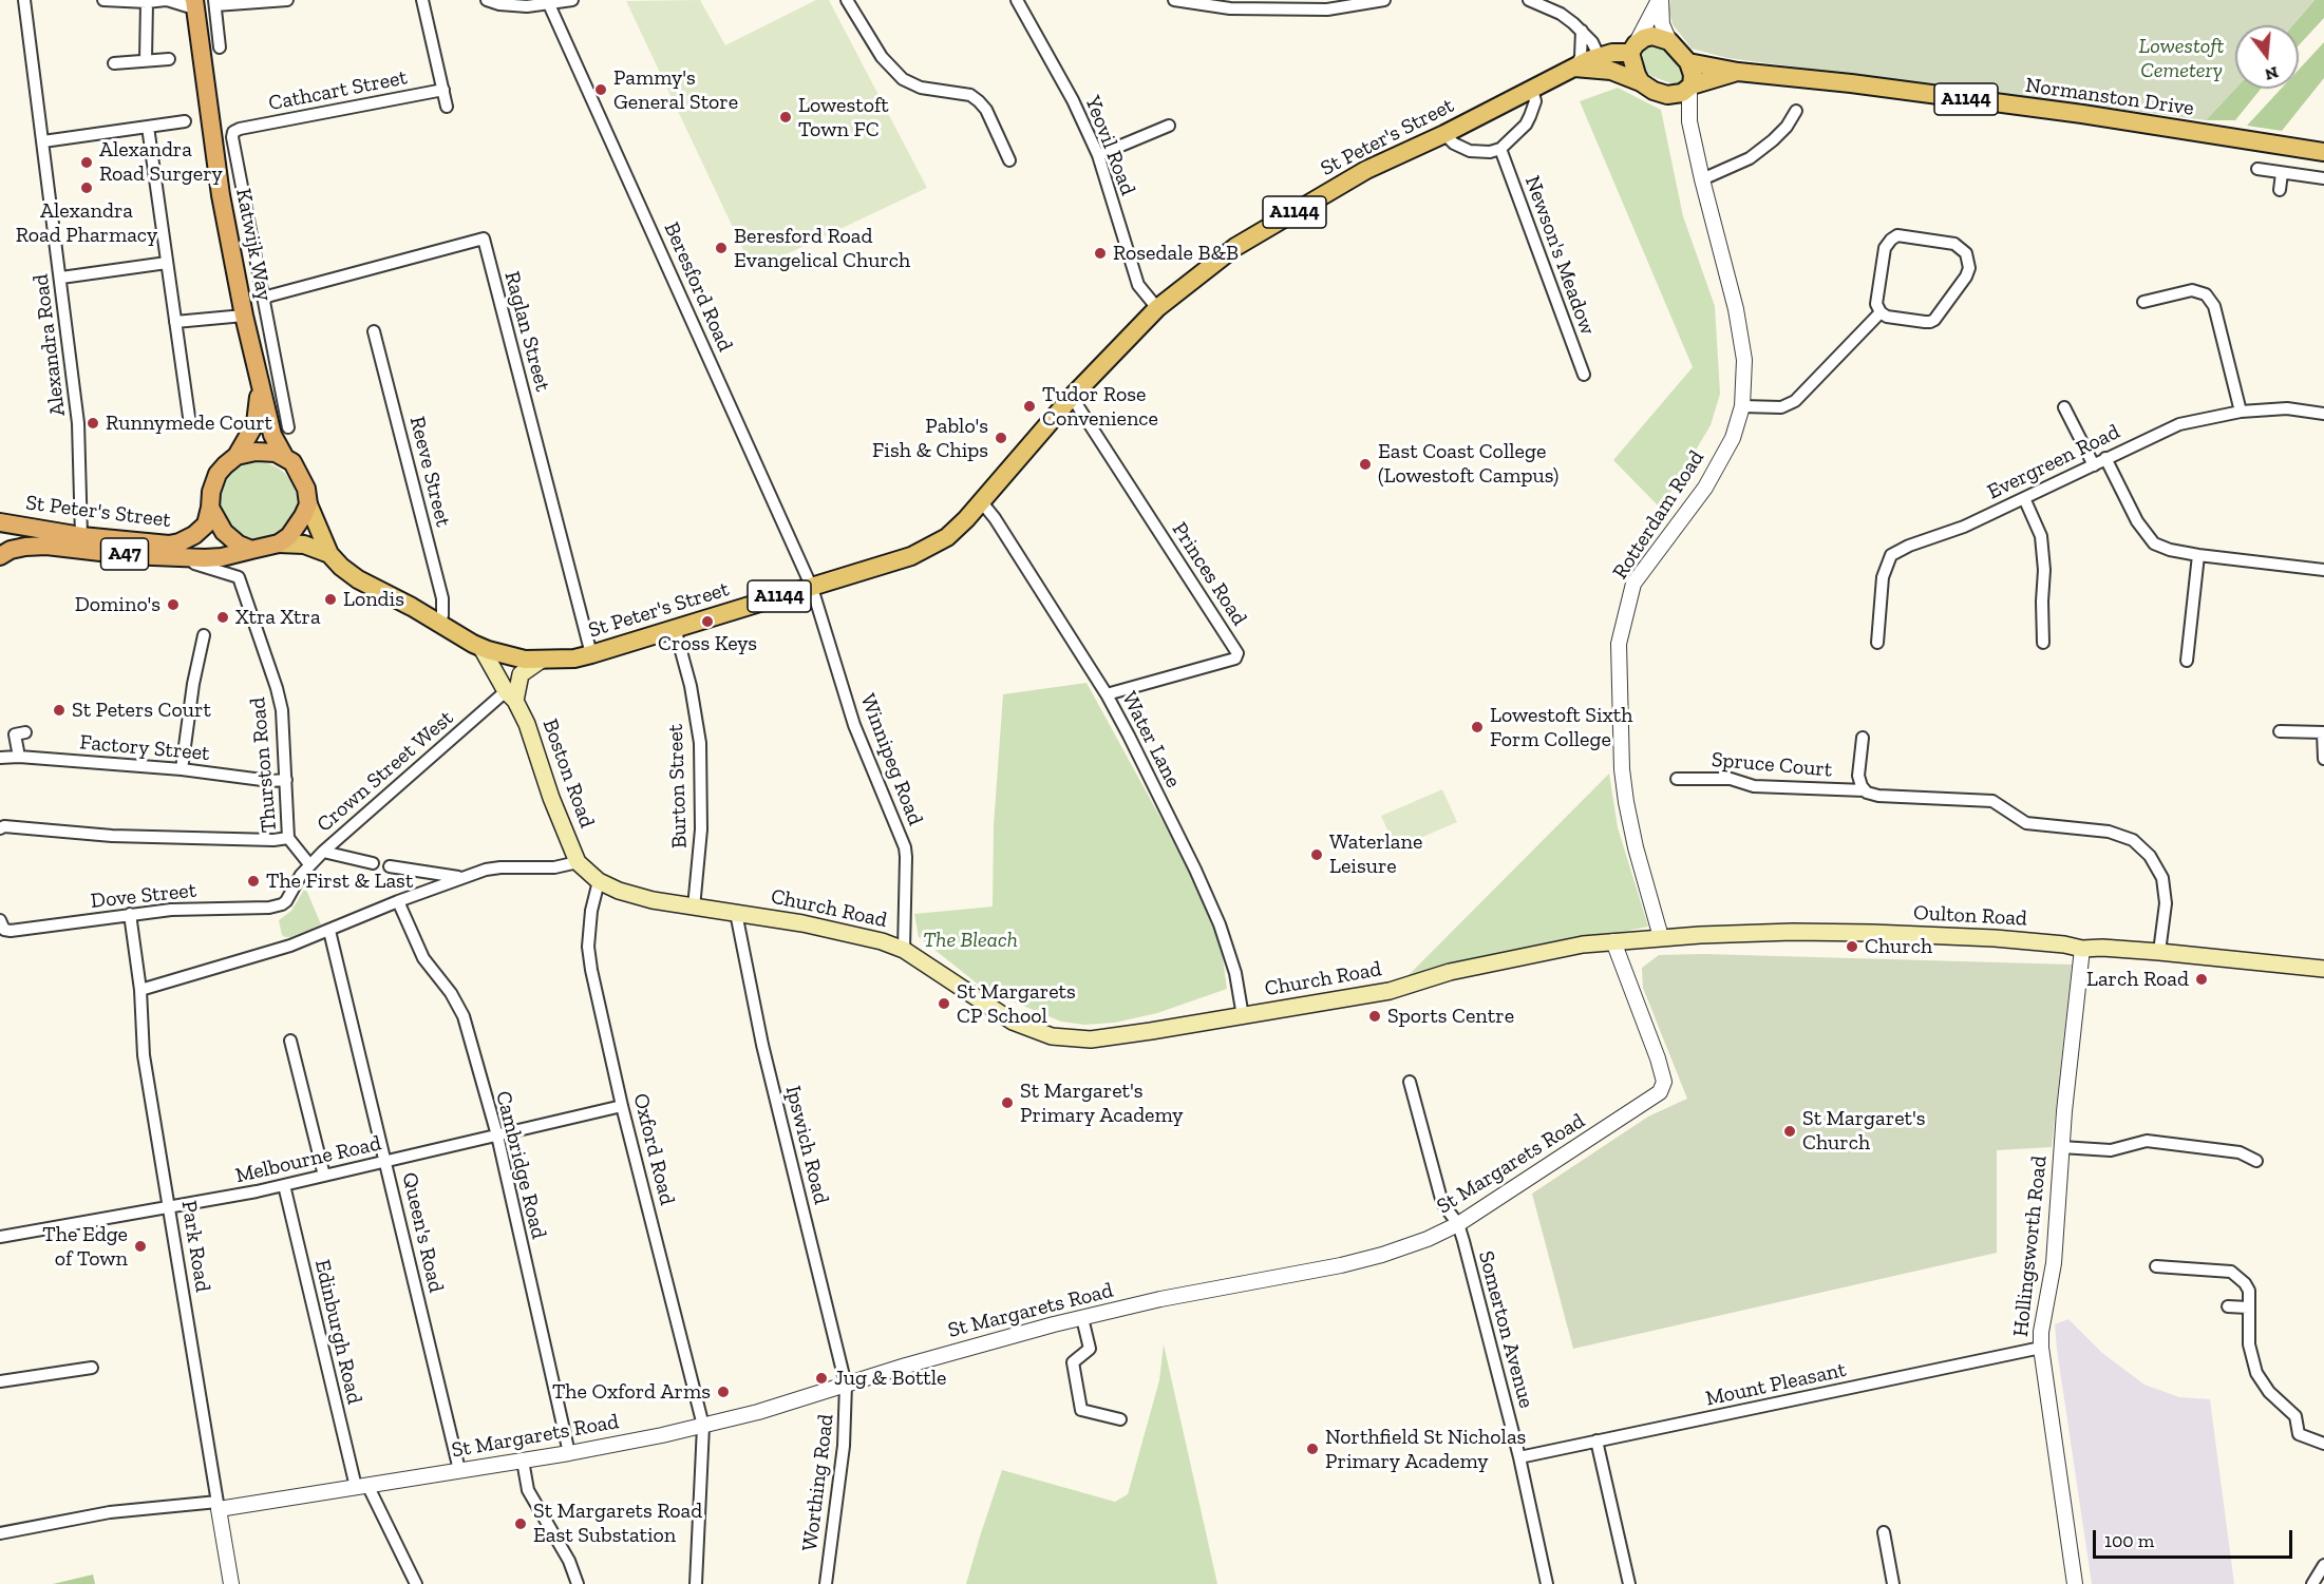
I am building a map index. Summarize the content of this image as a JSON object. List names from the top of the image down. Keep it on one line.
{"streets":{"highway":["St Peter's Street","Katwijk Way","A47"],"main road":["Normanston Drive","A1144","Boston Road","Church Road","Oulton Road"],"street":["Cathcart Street","Yeovil Road","Newson's Meadow","Beresford Road","Raglan Street","Alexandra Road","Evergreen Road","Reeve Street","Rotterdam Road","Princes Road","Water Lane","Factory Street","Winnipeg Road","Thurston Road","Spruce Court","Crown Street West","Burton Street","Dove Street","Ipswich Road","Oxford Road","Melbourne Road","St Margarets Road","Cambridge Road","Queen's Road","Park Road","Hollingsworth Road","Somerton Avenue","Edinburgh Road","Mount Pleasant","Worthing Road"]},"crossings":[["Cathcart Street","Raglan Street"],["Normanston Drive","St Peter's Street"],["Normanston Drive","Rotterdam Road"],["St Peter's Street","Yeovil Road"],["St Peter's Street","Katwijk Way"],["St Peter's Street","Beresford Road"],["St Peter's Street","Raglan Street"],["St Peter's Street","Alexandra Road"],["St Peter's Street","Reeve Street"],["St Peter's Street","Rotterdam Road"],["St Peter's Street","Princes Road"],["St Peter's Street","Water Lane"],["St Peter's Street","Winnipeg Road"],["St Peter's Street","Thurston Road"],["St Peter's Street","Boston Road"],["St Peter's Street","Burton Street"],["Beresford Road","Winnipeg Road"],["Rotterdam Road","Oulton Road"],["Princes Road","Water Lane"],["Water Lane","Church Road"],["Factory Street","Thurston Road"],["Winnipeg Road","Church Road"],["Thurston Road","Crown Street West"],["Crown Street West","Boston Road"],["Crown Street West","Dove Street"],["Boston Road","Church Road"],["Burton Street","Church Road"],["Dove Street","Park Road"],["Church Road","Oulton Road"],["Church Road","Ipswich Road"],["Church Road","Oxford Road"],["Church Road","St Margarets Road"],["Oulton Road","St Margarets Road"],["Oulton Road","Hollingsworth Road"],["Ipswich Road","St Margarets Road"],["Ipswich Road","Worthing Road"],["Oxford Road","Melbourne Road"],["Oxford Road","St Margarets Road"],["Melbourne Road","Cambridge Road"],["Melbourne Road","Queen's Road"],["Melbourne Road","Park Road"],["Melbourne Road","Edinburgh Road"],["St Margarets Road","Cambridge Road"],["St Margarets Road","Queen's Road"],["St Margarets Road","Park Road"],["St Margarets Road","Somerton Avenue"],["St Margarets Road","Edinburgh Road"],["St Margarets Road","Worthing Road"],["Hollingsworth Road","Mount Pleasant"],["Somerton Avenue","Mount Pleasant"]],"parks":["Lowestoft Cemetery","The Bleach"],"places":["Pammy's General Store","Lowestoft Town FC","Alexandra Road Surgery","Alexandra Road Pharmacy","Beresford Road Evangelical Church","Rosedale B&B","Tudor Rose Convenience","Runnymede Court","Pablo's Fish & Chips","East Coast College (Lowestoft Campus)","Londis","Domino's","Xtra Xtra","Cross Keys","St Peters Court","Lowestoft Sixth Form College","Waterlane Leisure","The First & Last","Church","Larch Road","St Margarets CP School","Sports Centre","St Margaret's Primary Academy","St Margaret's Church","The Edge of Town","Jug & Bottle","The Oxford Arms","Northfield St Nicholas Primary Academy","St Margarets Road East Substation"],"scale_bar":"100 m","north":"bottom"}
